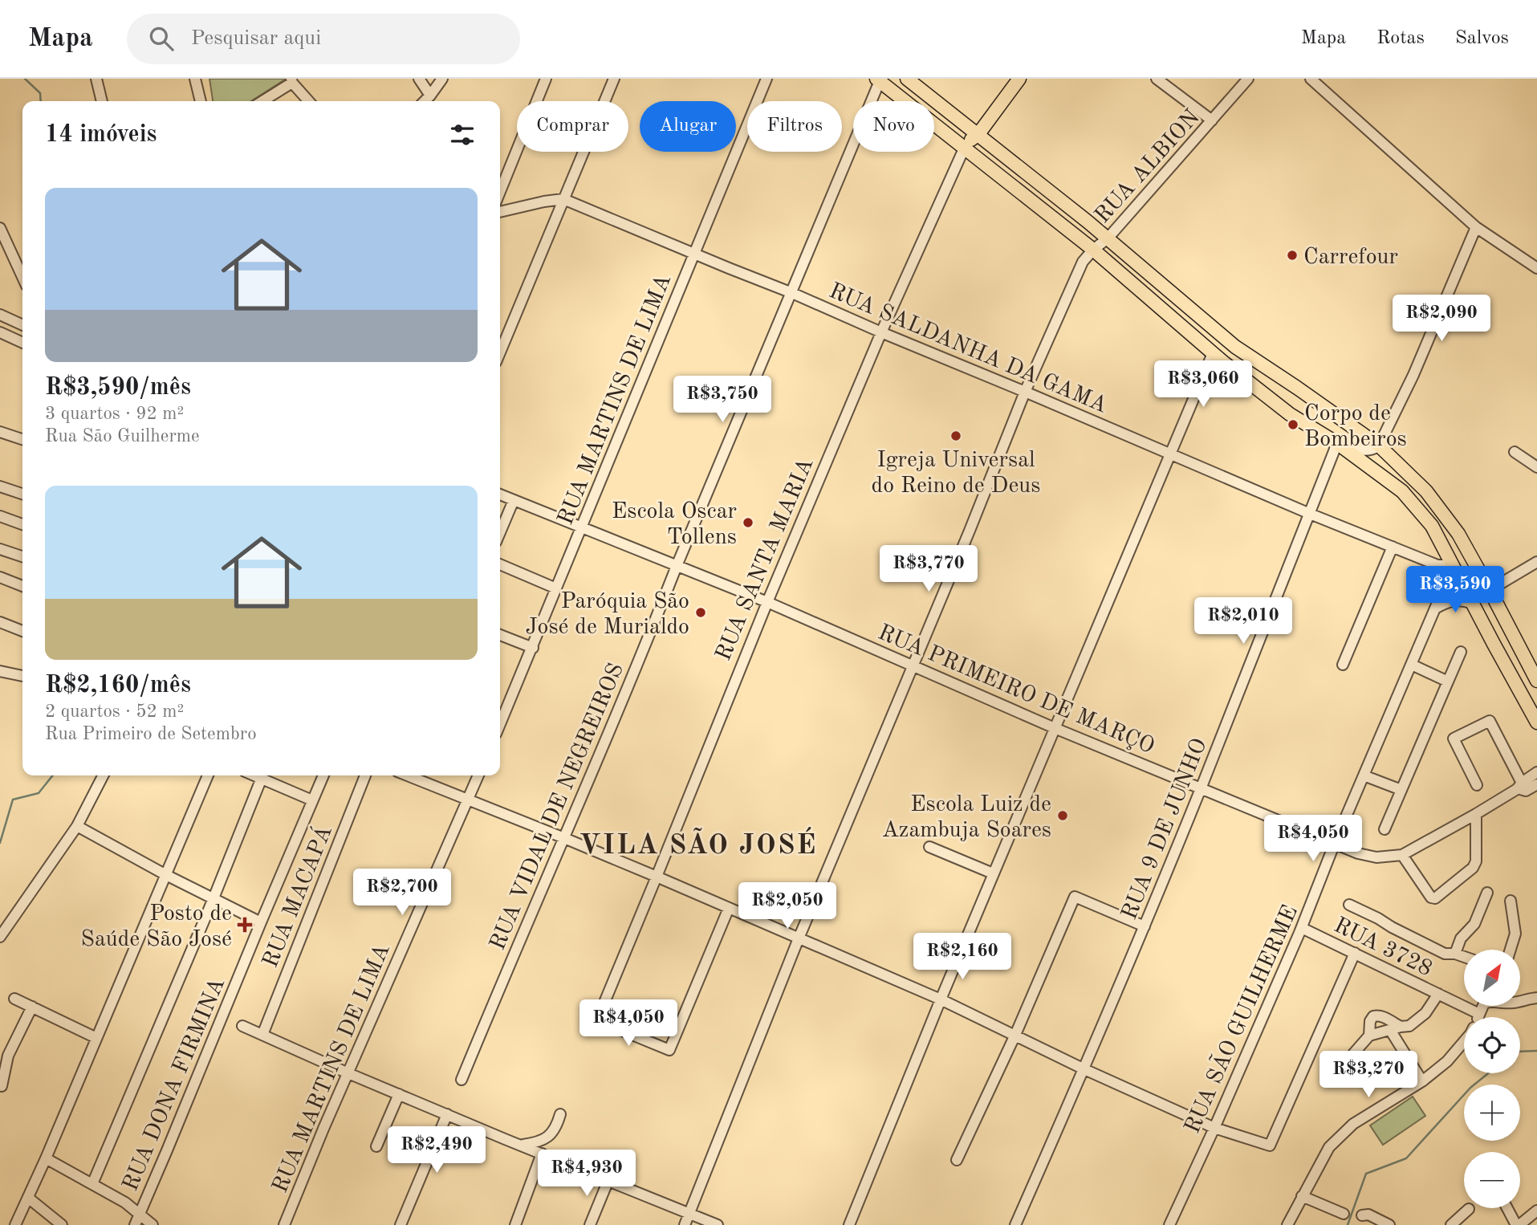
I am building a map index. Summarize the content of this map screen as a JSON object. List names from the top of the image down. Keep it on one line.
{"streets":{"main road":["RUA SANTA MARIA"],"street":["RUA ALBION","RUA SALDANHA DA GAMA","RUA MARTINS DE LIMA","RUA PRIMEIRO DE MARÇO","RUA VIDAL DE NEGREIROS","RUA 9 DE JUNHO","RUA MACAPÁ","RUA 3728","RUA SÃO GUILHERME","RUA DONA FIRMINA"]},"crossings":[["RUA ALBION","RUA SALDANHA DA GAMA"],["RUA ALBION","RUA PRIMEIRO DE MARÇO"],["RUA SALDANHA DA GAMA","RUA MARTINS DE LIMA"],["RUA SALDANHA DA GAMA","RUA SANTA MARIA"],["RUA SALDANHA DA GAMA","RUA VIDAL DE NEGREIROS"],["RUA SALDANHA DA GAMA","RUA 9 DE JUNHO"],["RUA SALDANHA DA GAMA","RUA SÃO GUILHERME"],["RUA MARTINS DE LIMA","RUA PRIMEIRO DE MARÇO"],["RUA SANTA MARIA","RUA PRIMEIRO DE MARÇO"],["RUA PRIMEIRO DE MARÇO","RUA VIDAL DE NEGREIROS"],["RUA PRIMEIRO DE MARÇO","RUA 9 DE JUNHO"],["RUA PRIMEIRO DE MARÇO","RUA SÃO GUILHERME"],["RUA 3728","RUA SÃO GUILHERME"]],"districts":["VILA SÃO JOSÉ"],"places":{"other":["Carrefour","Corpo de Bombeiros","Igreja Universal do Reino de Deus","Escola Oscar Tollens","Paróquia São José de Murialdo","Escola Luiz de Azambuja Soares"],"health":["Posto de Saúde São José"]},"north":"top right","page":{"header":"Mapa","search":"Pesquisar aqui","nav":["Mapa","Rotas","Salvos"],"chip":["Comprar","Alugar","Filtros","Novo"],"heading":"14 imóveis","list":[{"name":"R$3,590/mês","note":"3 quartos · 92 m² · Rua São Guilherme"},{"name":"R$2,160/mês","note":"2 quartos · 52 m² · Rua Primeiro de Setembro"}],"price":["R$2,090","R$3,060","R$3,750","R$3,770","R$3,590","R$2,010","R$4,050","R$2,700","R$2,050","R$2,160","R$4,050","R$3,270","R$2,490","R$4,930"],"map_buttons":["+","−"]}}
